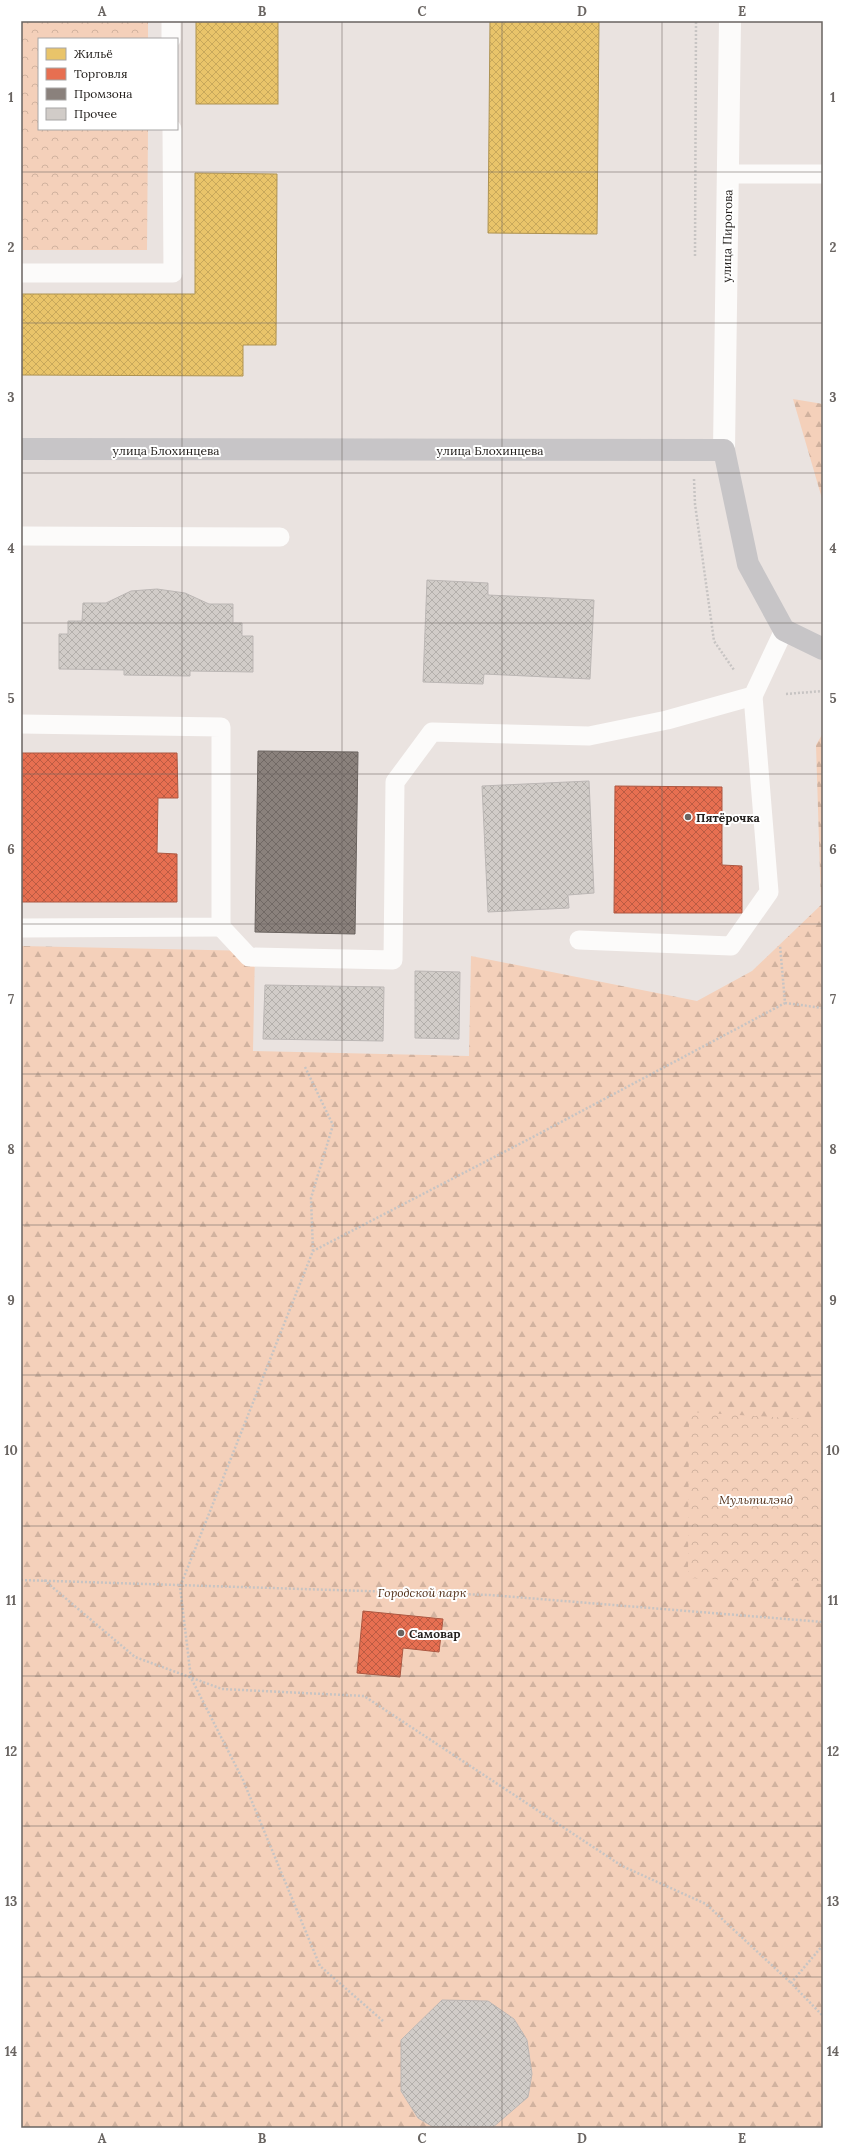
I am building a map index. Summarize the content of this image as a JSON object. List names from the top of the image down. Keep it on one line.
{"streets":{"street":["улица Пирогова","улица Блохинцева"]},"crossings":[["улица Пирогова","улица Блохинцева"]],"parks":["Мультилэнд","Городской парк"],"places":["Пятёрочка","Самовар"],"legend":["Жильё","Торговля","Промзона","Прочее"],"grid":{"columns":["A","B","C","D","E"],"rows":["1","2","3","4","5","6","7","8","9","10","11","12","13","14"]}}
